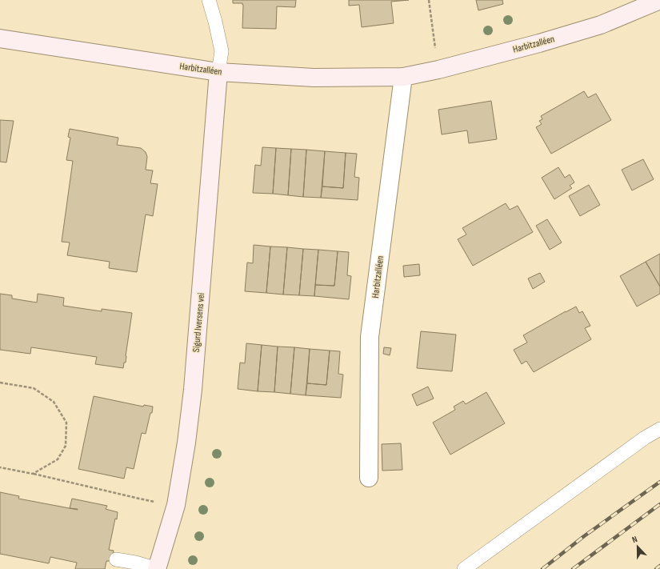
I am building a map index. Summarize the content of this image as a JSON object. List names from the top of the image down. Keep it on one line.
{"streets":{"street":["Harbitzalléen","Sigurd Iversens vei"]},"crossings":[["Harbitzalléen","Sigurd Iversens vei"]],"north":"top"}
